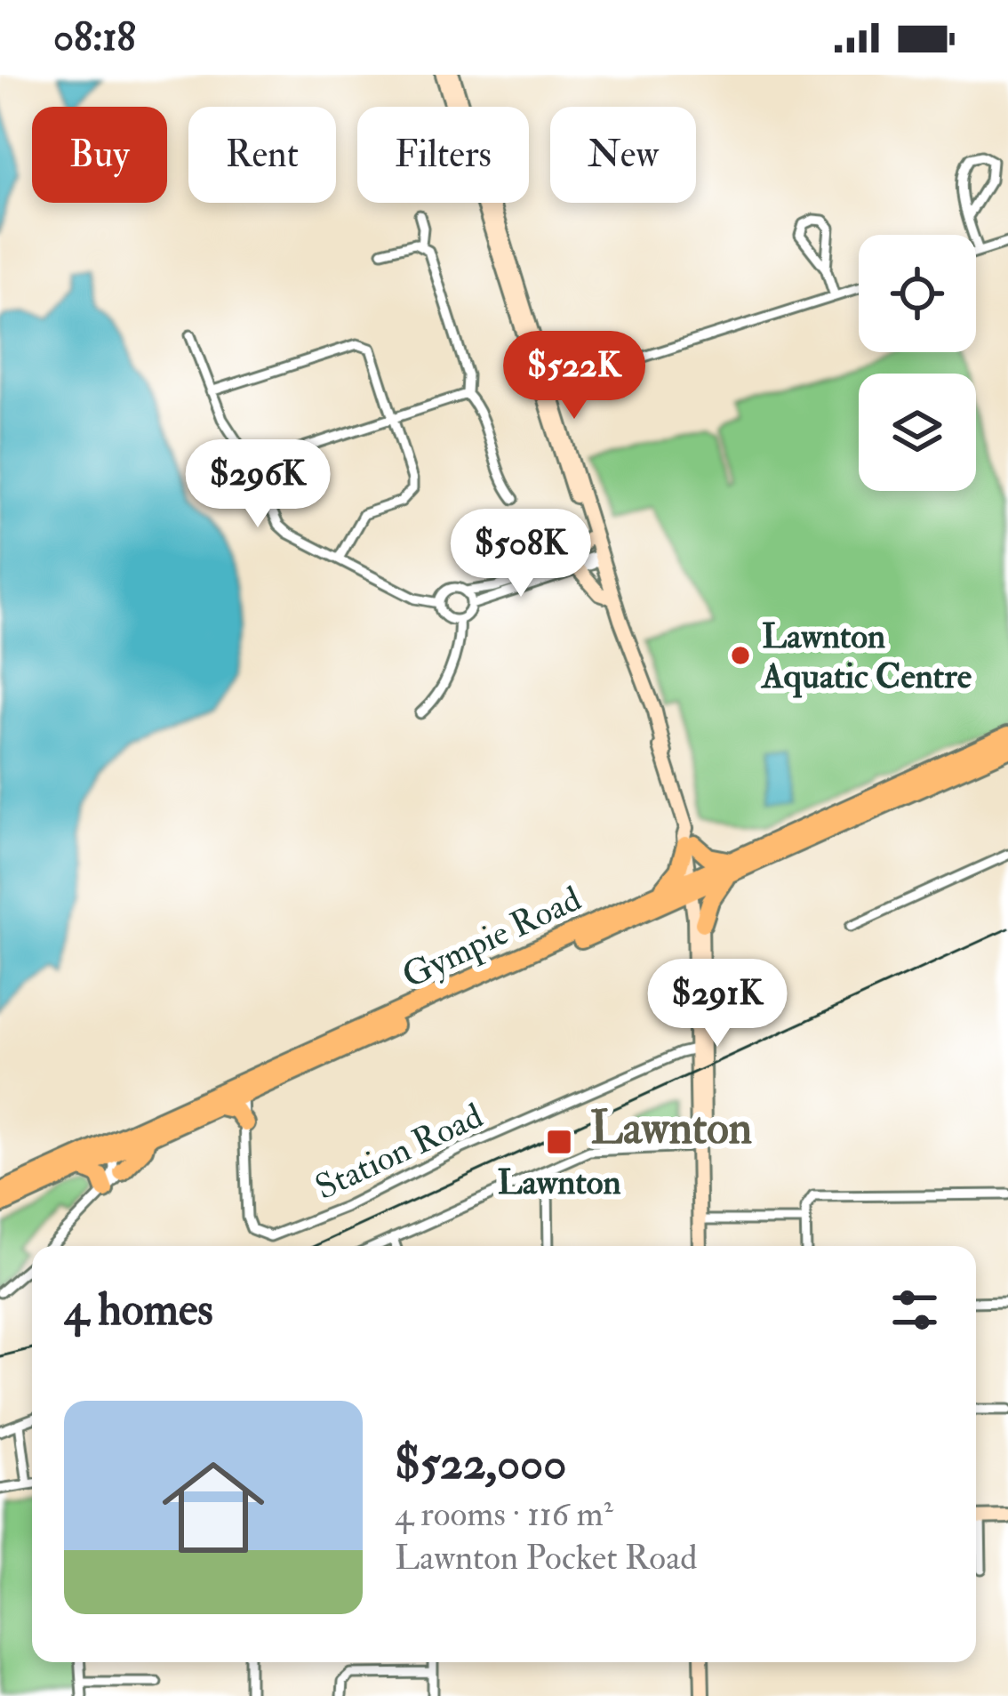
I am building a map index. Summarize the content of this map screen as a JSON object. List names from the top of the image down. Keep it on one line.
{"streets":{"highway":["Gympie Road"],"street":["Station Road"]},"crossings":[["Gympie Road","Station Road"]],"districts":["Lawnton"],"places":{"other":["Lawnton Aquatic Centre"],"transit":["Lawnton"]},"page":{"status":"08:18","chip":["Buy","Rent","Filters","New"],"price":["$522K","$296K","$508K","$291K"],"heading":"4 homes","list":[{"name":"$522,000","note":"4 rooms · 116 m² · Lawnton Pocket Road"}]}}
